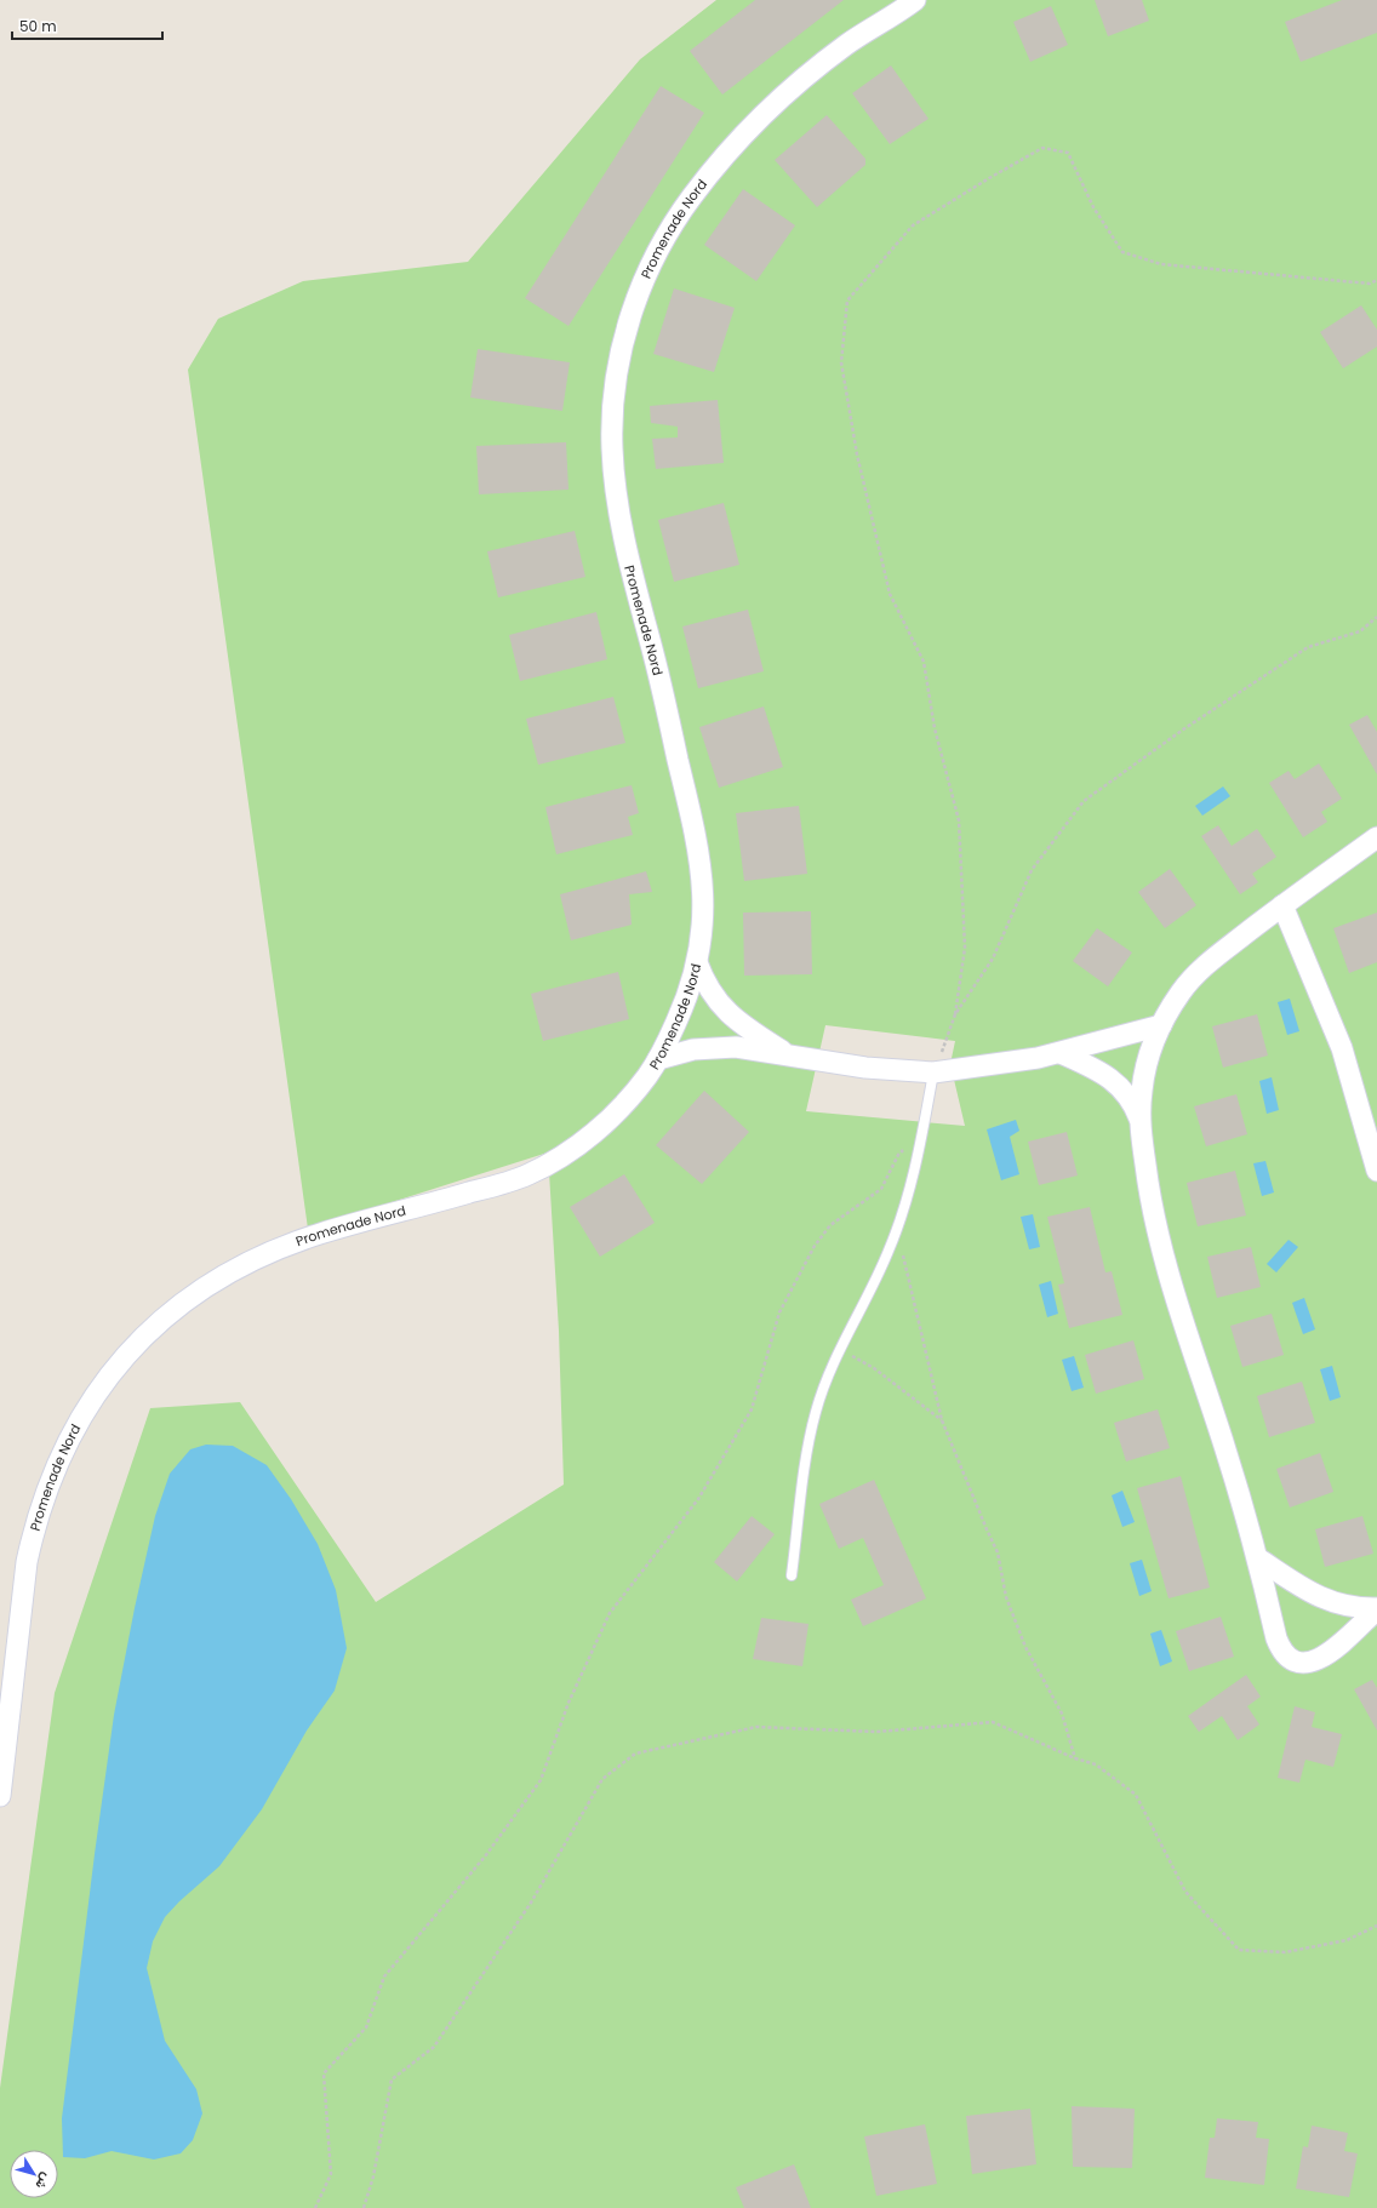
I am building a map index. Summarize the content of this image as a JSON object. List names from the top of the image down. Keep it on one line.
{"streets":{"street":["Promenade Nord"]},"scale_bar":"50 m","north":"bottom right"}
